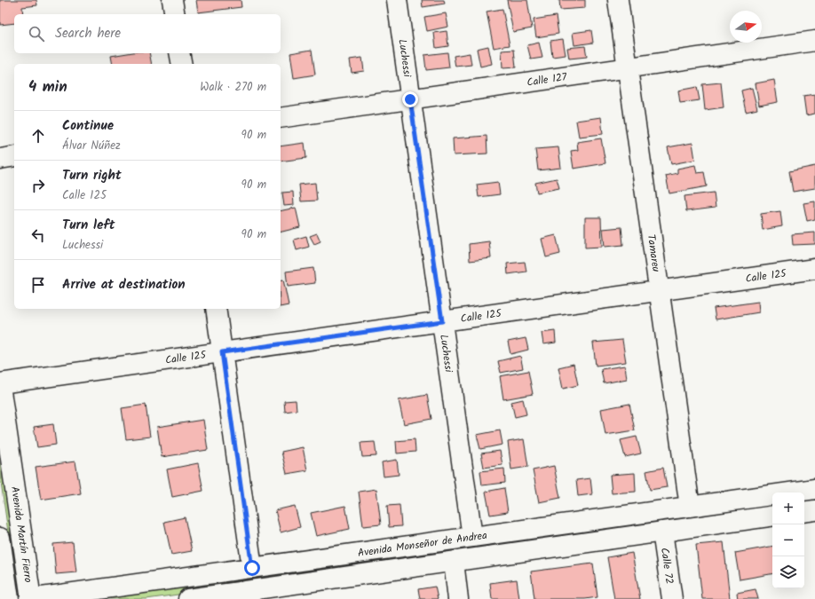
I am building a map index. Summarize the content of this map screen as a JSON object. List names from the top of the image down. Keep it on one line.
{"streets":{"street":["Luchessi","Calle 127","Tamareu","Calle 125","Avenida Martín Fierro","Avenida Monseñor de Andrea","Calle 72"]},"crossings":[["Luchessi","Calle 127"],["Luchessi","Calle 125"],["Luchessi","Avenida Monseñor de Andrea"],["Calle 127","Tamareu"],["Tamareu","Calle 125"],["Tamareu","Avenida Monseñor de Andrea"],["Calle 125","Avenida Martín Fierro"],["Avenida Martín Fierro","Avenida Monseñor de Andrea"],["Avenida Monseñor de Andrea","Calle 72"]],"north":"right","page":{"search":"Search here","heading":["4 min","Walk · 270 m"],"list":[["Continue","Álvar Núñez","90 m"],["Turn right","Calle 125","90 m"],["Turn left","Luchessi","90 m"],"Arrive at destination"],"map_buttons":["+","−"]}}
